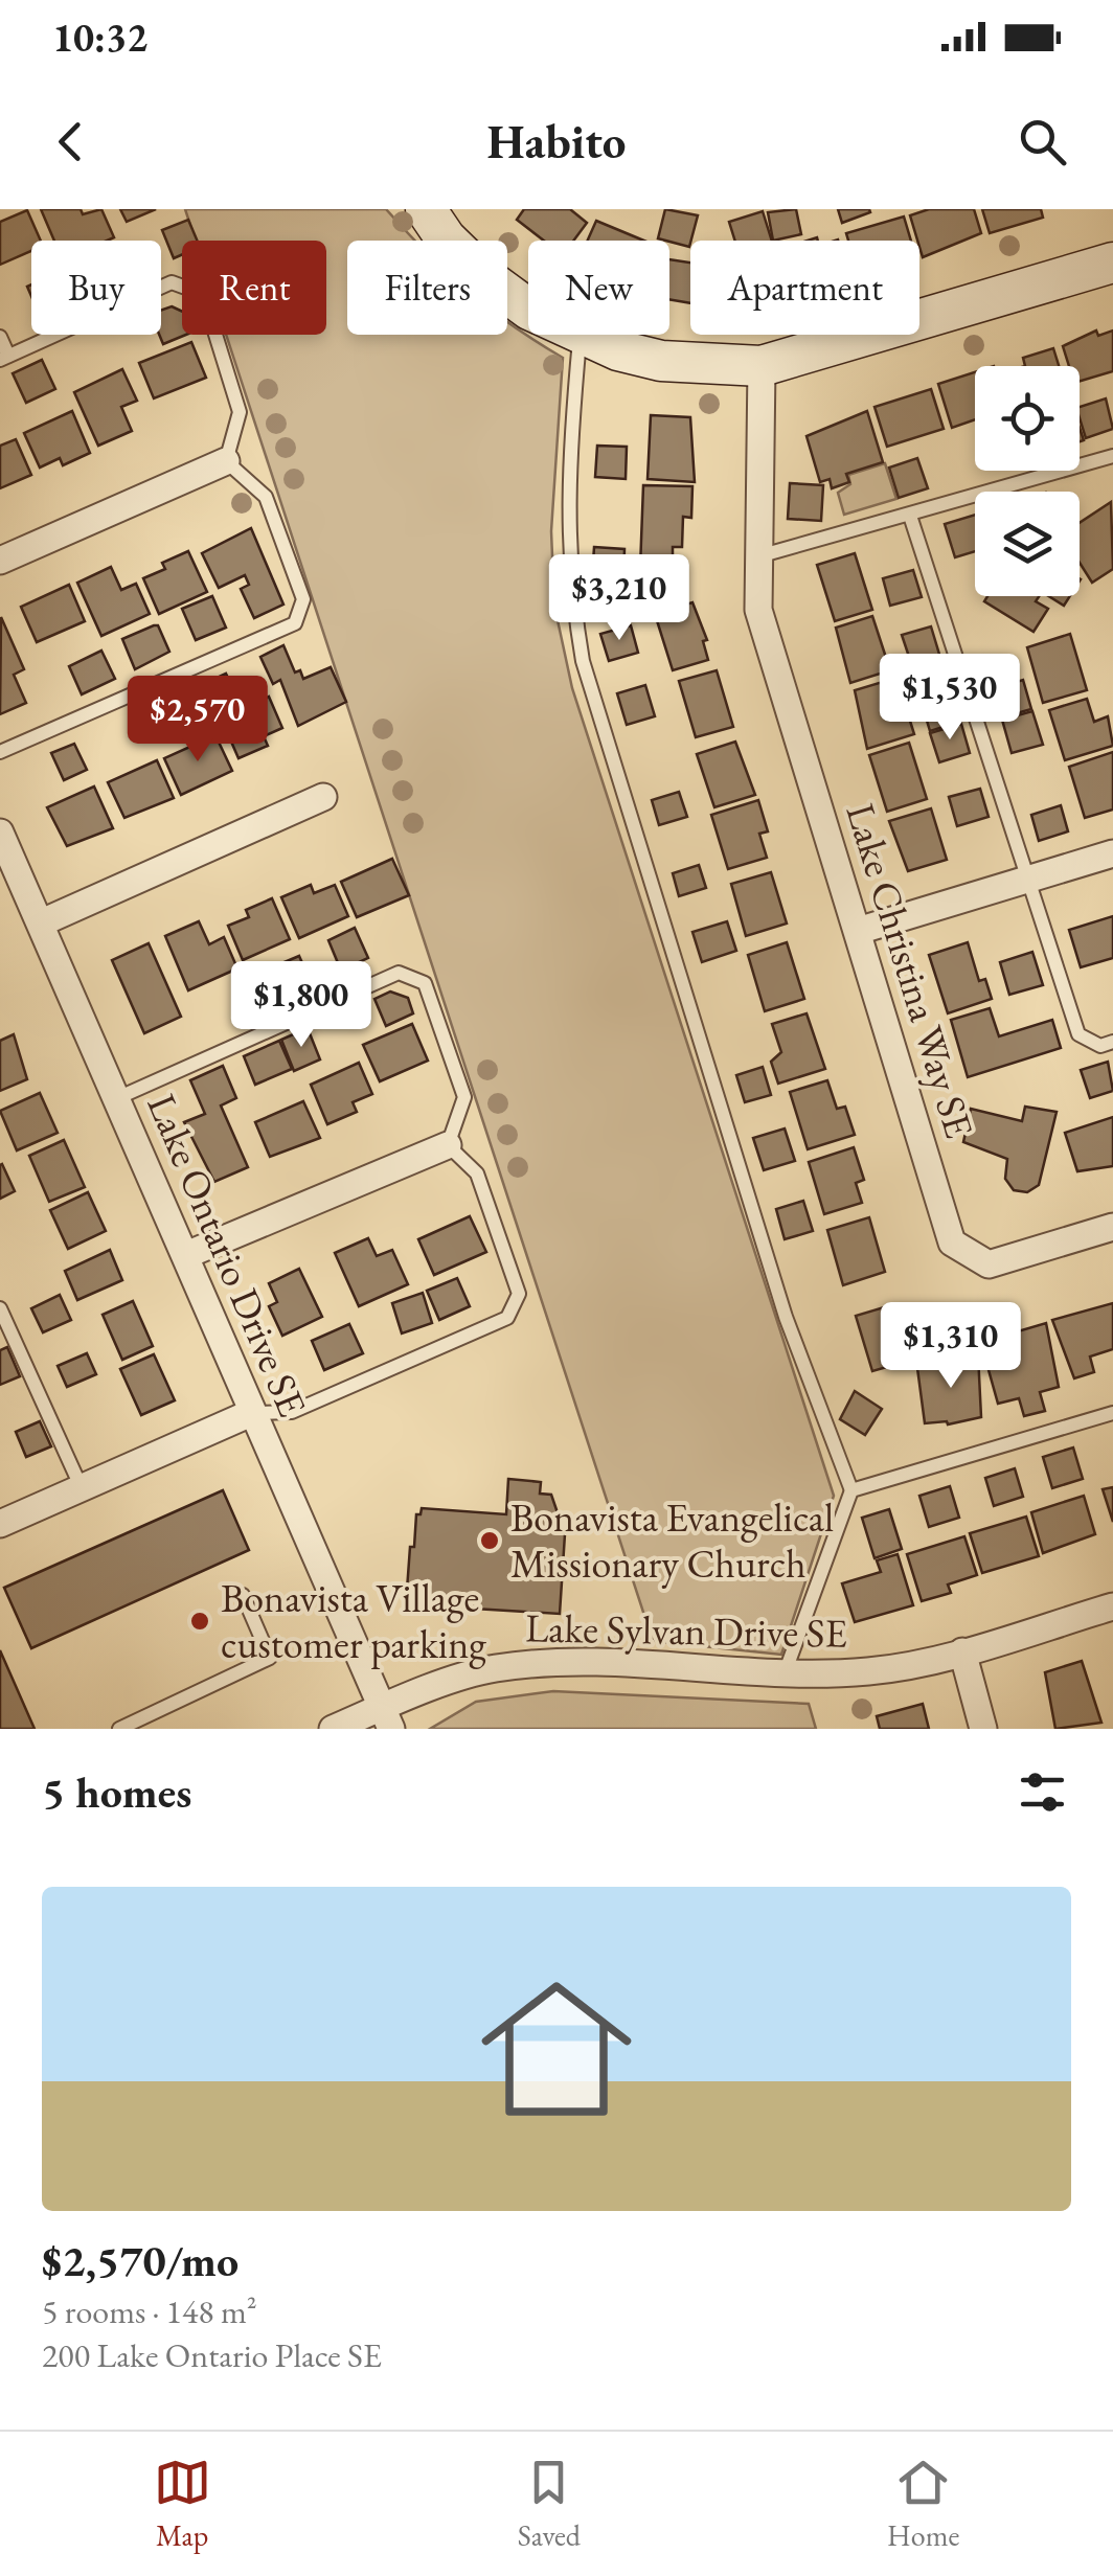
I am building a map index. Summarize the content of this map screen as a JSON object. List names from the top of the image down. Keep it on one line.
{"streets":{"street":["Lake Christina Way SE","Lake Ontario Drive SE","Lake Sylvan Drive SE"]},"crossings":[["Lake Ontario Drive SE","Lake Sylvan Drive SE"]],"places":["Bonavista Evangelical Missionary Church","Bonavista Village customer parking"],"page":{"status":"10:32","header":"Habito","chip":["Buy","Rent","Filters","New","Apartment"],"price":["$3,210","$1,530","$2,570","$1,800","$1,310"],"heading":"5 homes","list":[{"name":"$2,570/mo","note":"5 rooms · 148 m² · 200 Lake Ontario Place SE"}],"tabs":["Map","Saved","Home"]}}
